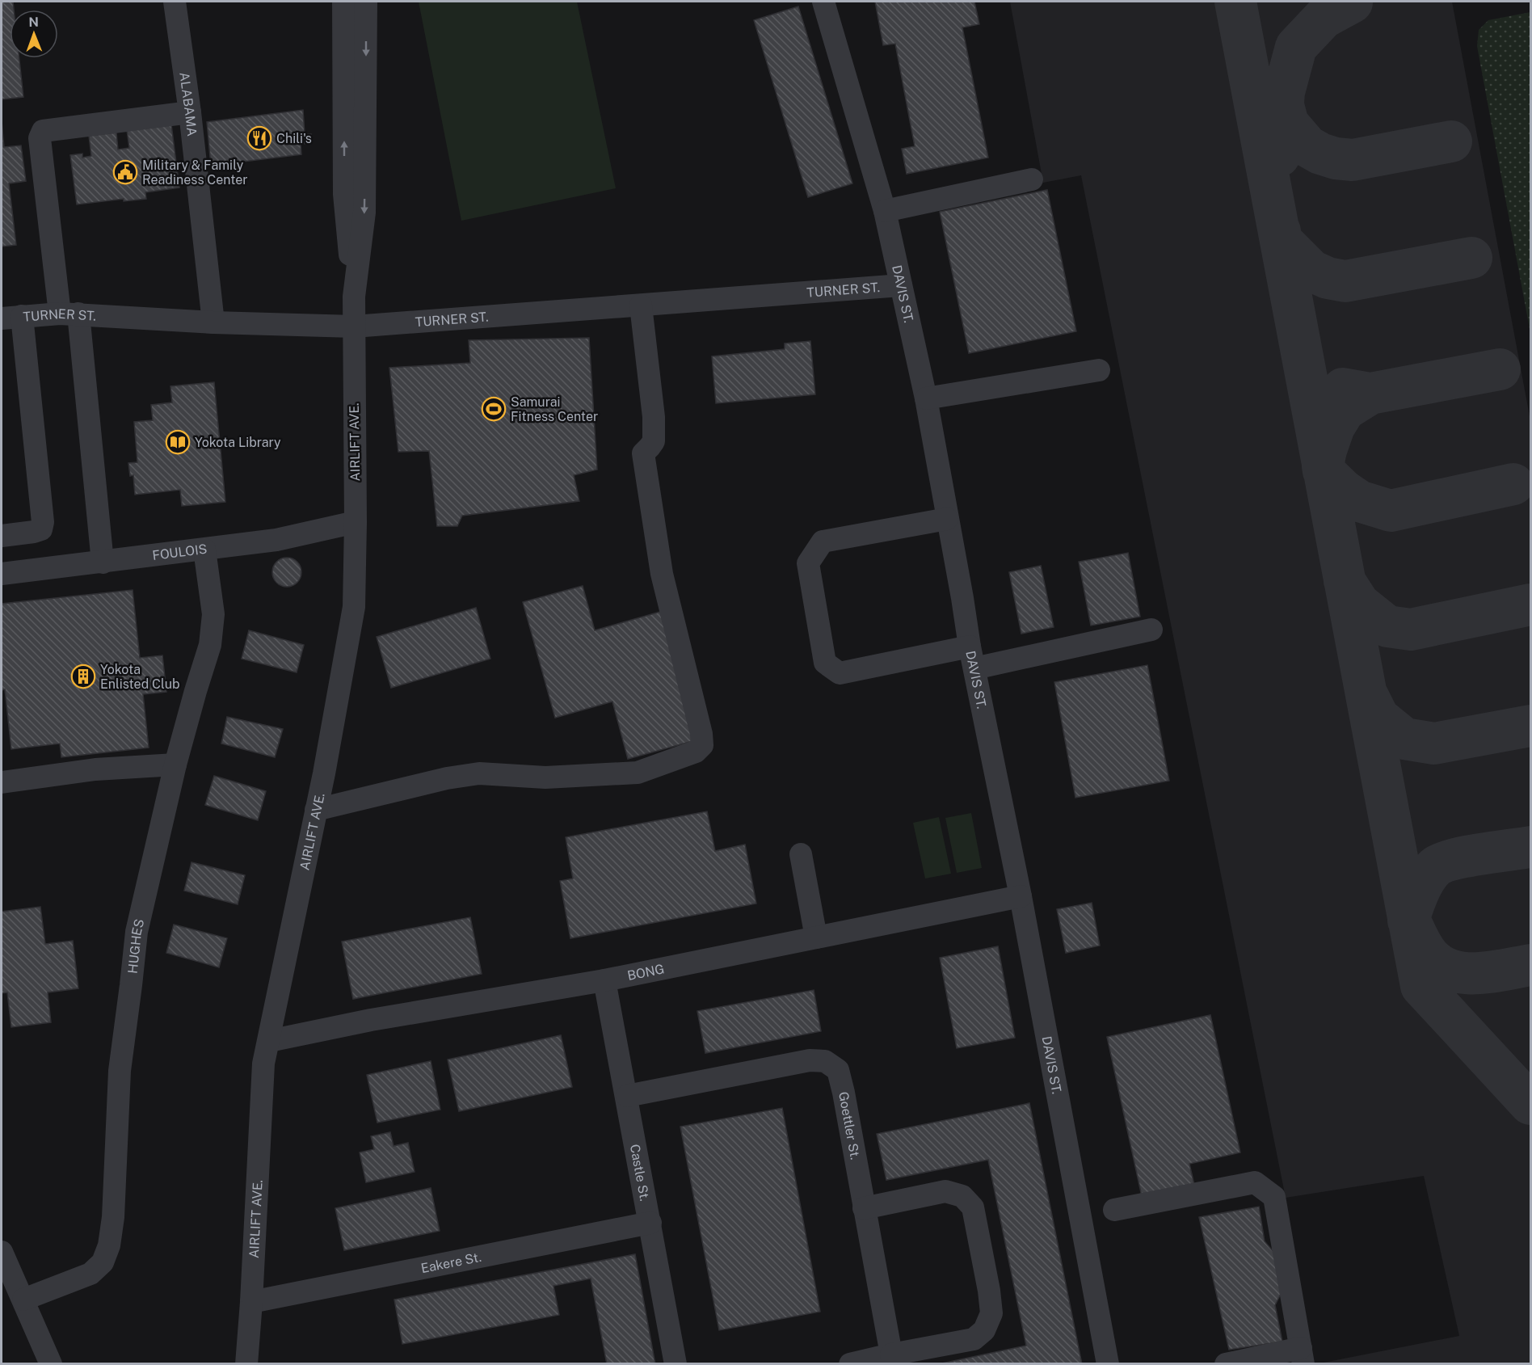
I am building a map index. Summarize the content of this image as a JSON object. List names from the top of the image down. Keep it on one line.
{"streets":{"street":["ALABAMA","TURNER ST.","DAVIS ST.","AIRLIFT AVE.","FOULOIS","HUGHES","BONG","Goettler St.","Castle St.","Eakere St."]},"crossings":[["ALABAMA","TURNER ST."],["TURNER ST.","DAVIS ST."],["TURNER ST.","AIRLIFT AVE."],["DAVIS ST.","BONG"],["AIRLIFT AVE.","FOULOIS"],["AIRLIFT AVE.","BONG"],["AIRLIFT AVE.","Eakere St."],["FOULOIS","HUGHES"],["BONG","Castle St."],["Goettler St.","Castle St."],["Castle St.","Eakere St."]],"places":{"restaurant":["Chili's"],"public building":["Military & Family Readiness Center"],"sports":["Samurai Fitness Center"],"library":["Yokota Library"],"building":["Yokota Enlisted Club"]},"north":"top"}
